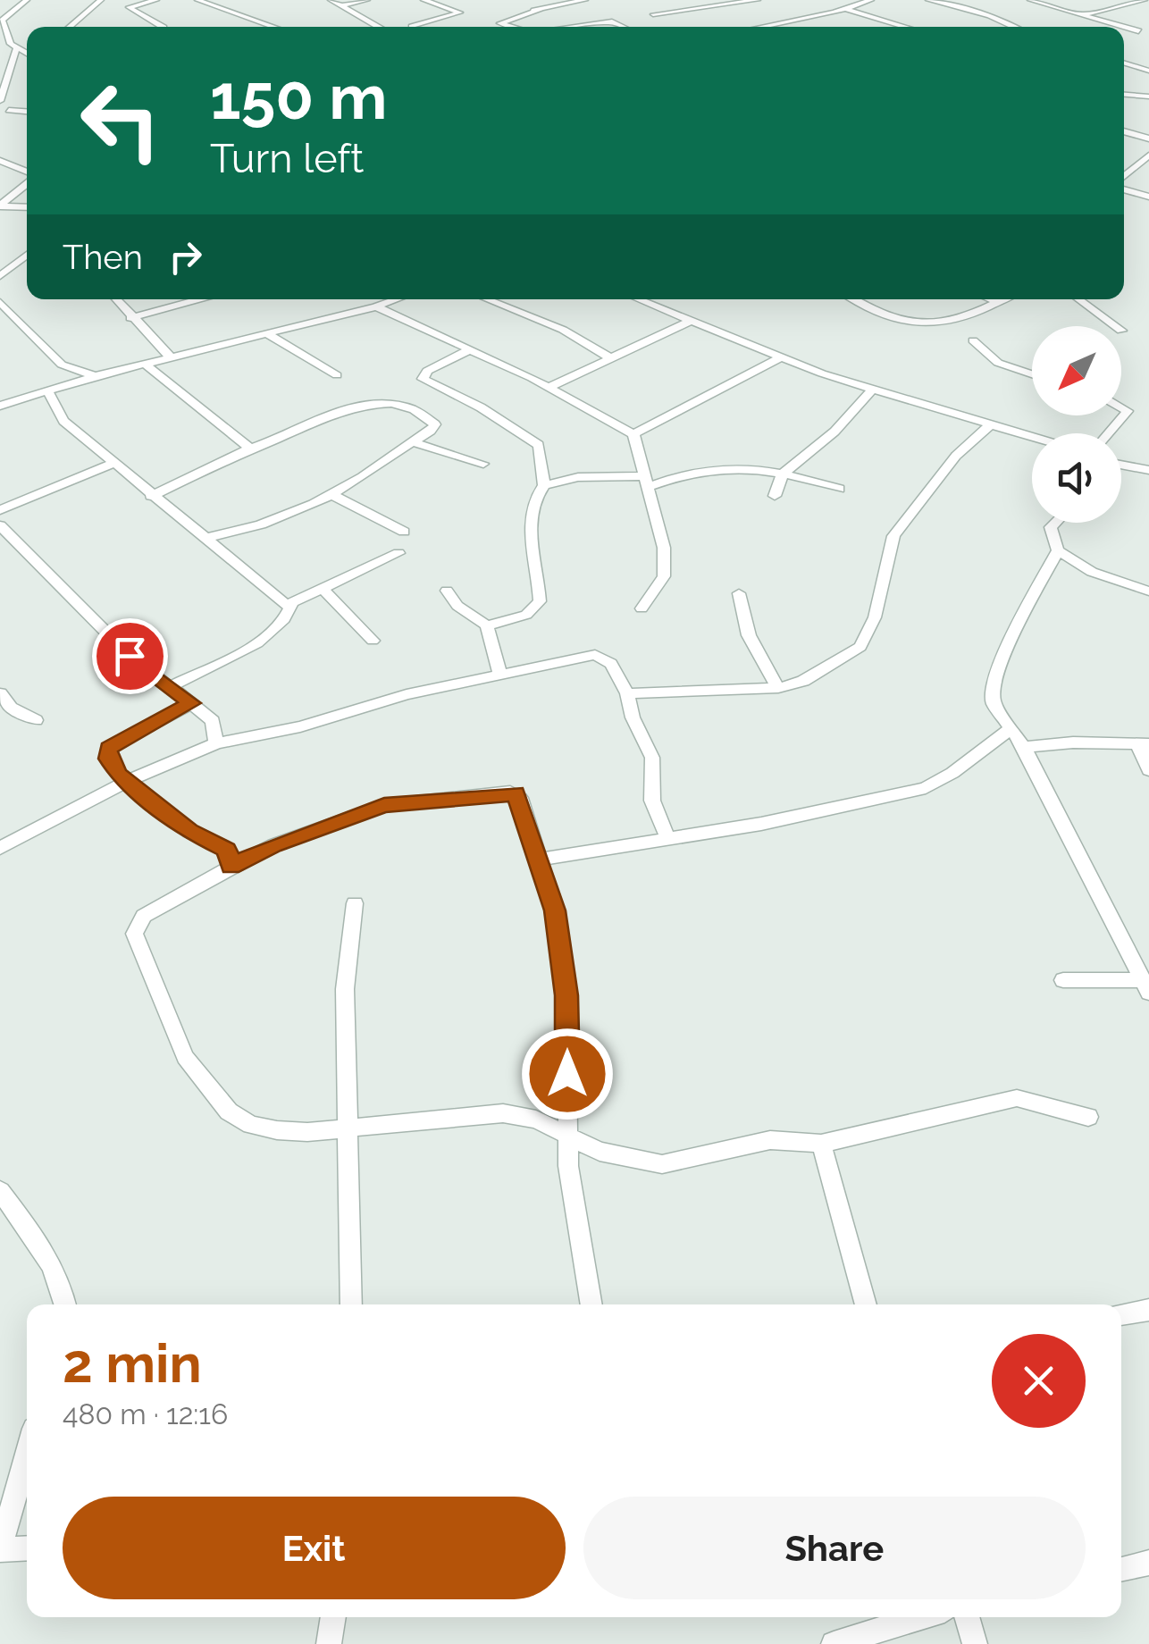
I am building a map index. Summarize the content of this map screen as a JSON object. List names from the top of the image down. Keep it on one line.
{"north":"bottom left","page":{"turn":["150 m","Turn left"],"then":"Then","heading":["2 min","480 m · 12:16"],"buttons":["Exit","Share"]}}
